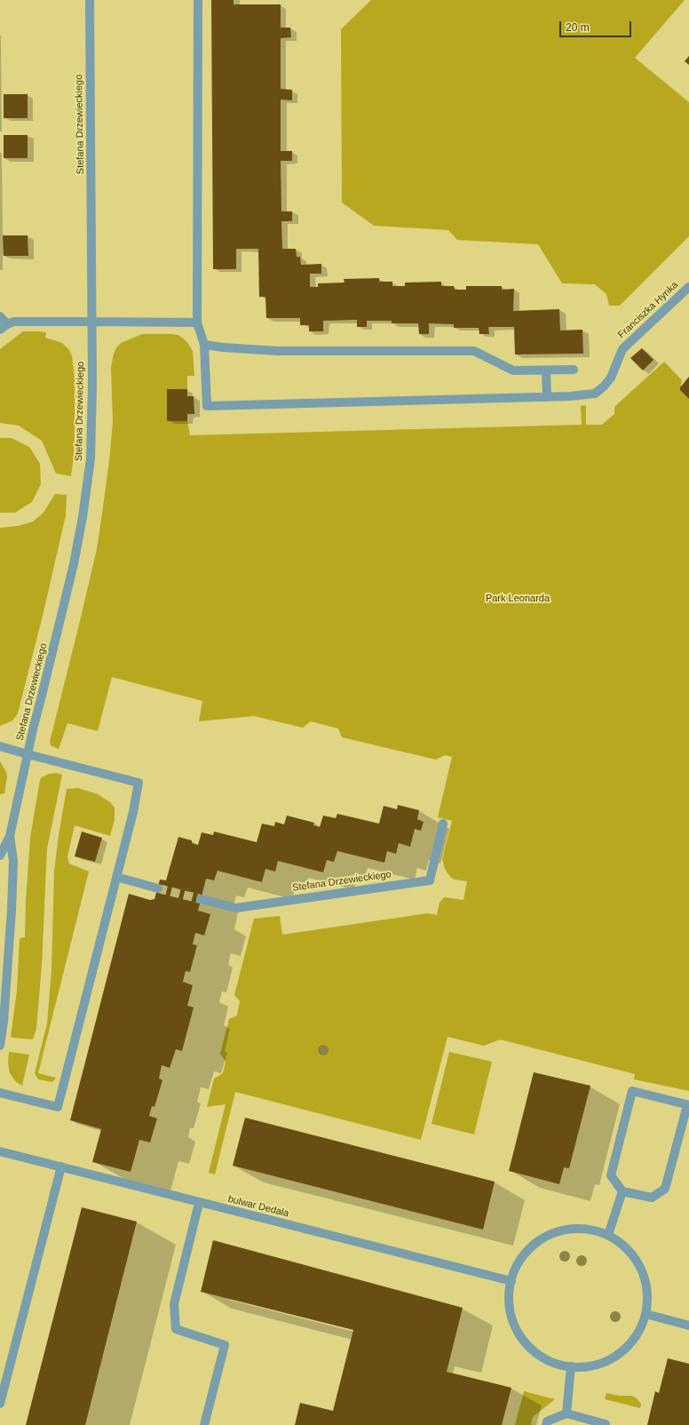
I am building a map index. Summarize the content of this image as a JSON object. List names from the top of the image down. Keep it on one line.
{"streets":{"street":["Stefana Drzewieckiego","Franciszka Hynka","bulwar Dedala"]},"parks":["Park Leonarda"],"scale_bar":"20 m"}
